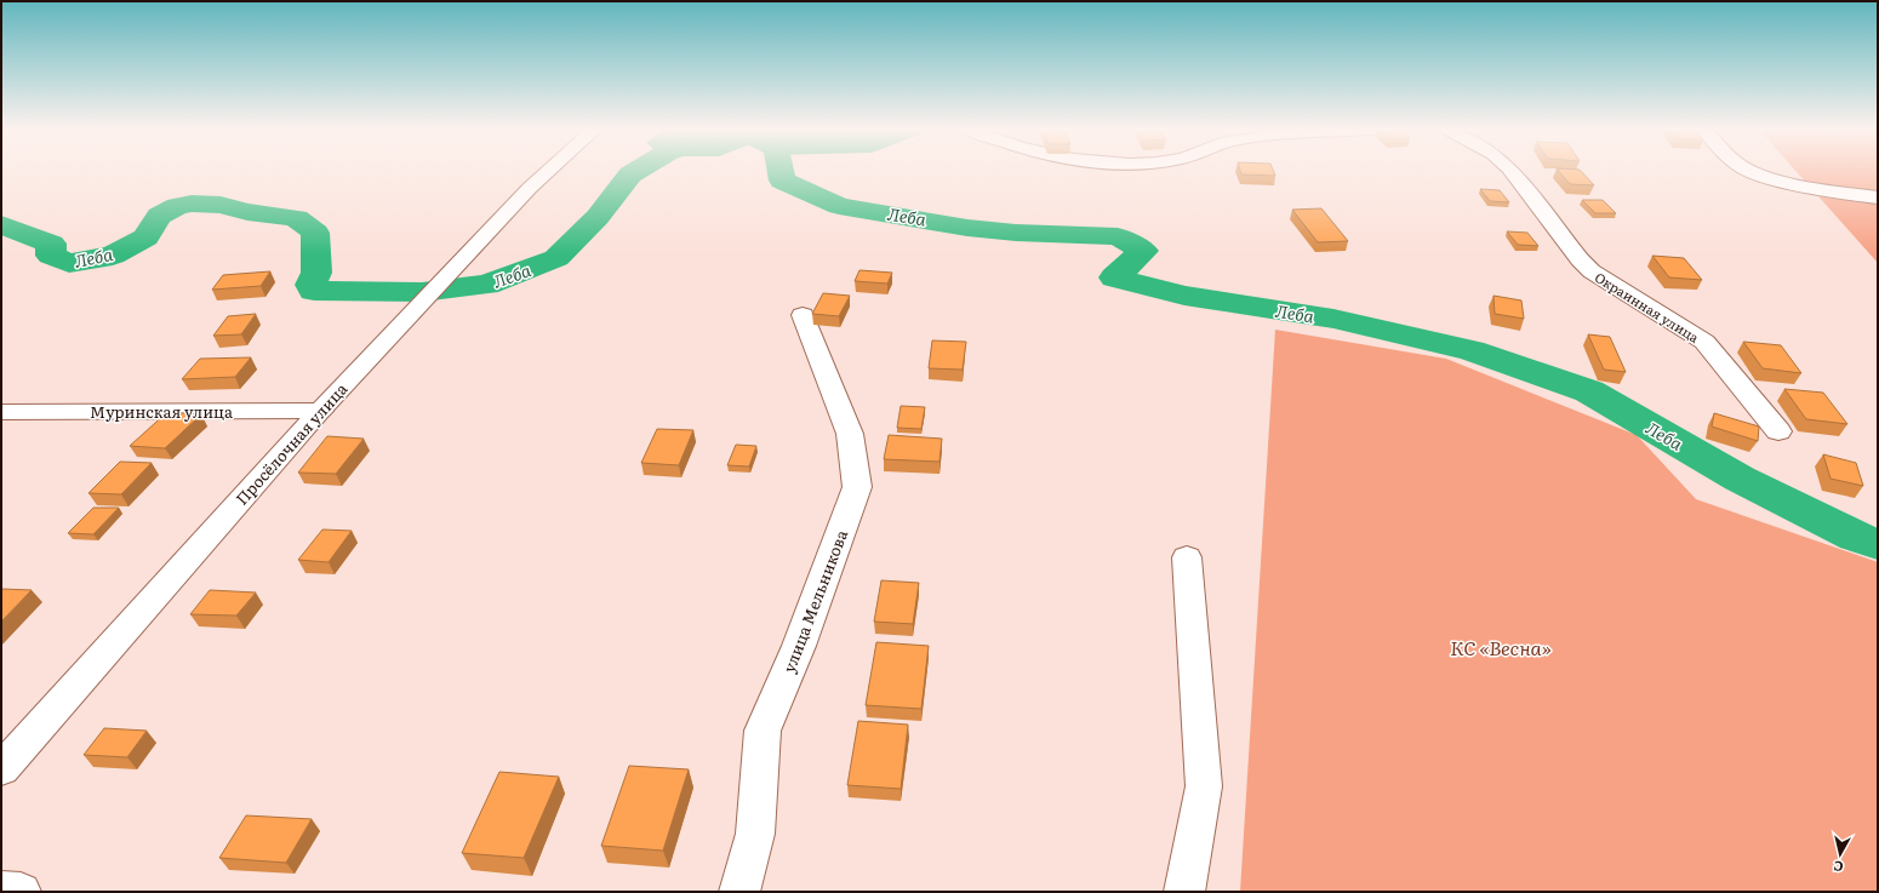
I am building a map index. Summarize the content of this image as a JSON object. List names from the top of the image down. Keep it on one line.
{"streets":{"street":["Окраинная улица","Муринская улица","Просёлочная улица","улица Мельникова"]},"crossings":[["Муринская улица","Просёлочная улица"]],"water":["Леба"],"parks":["КС «Весна»"],"north":"bottom"}
